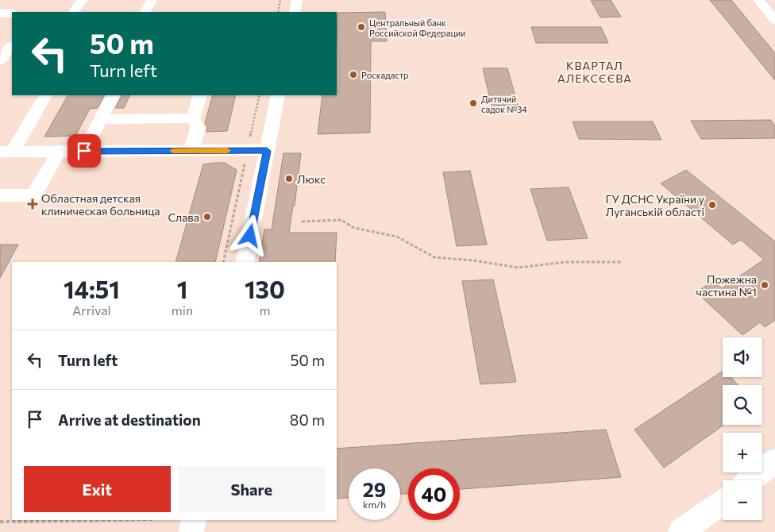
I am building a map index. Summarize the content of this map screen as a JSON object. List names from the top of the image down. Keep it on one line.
{"districts":["КВАРТАЛ АЛЕКСЄЄВА"],"places":{"other":["Центральный банк Российской Федерации","Роскадастр","Дитячий садок №34","Люкс","ГУ ДСНС України у Луганській області","Слава","Пожежна частина №1"],"health":["Областная детская клиническая больница"]},"page":{"turn":["50 m","Turn left"],"eta":["14:51","Arrival","1","min","130","m"],"list":[{"name":"Turn left","value":"50 m"},{"name":"Arrive at destination","value":"80 m"}],"map_buttons":["+","−"],"buttons":["Exit","Share"],"speed":"29 km/h","limit":"40"}}
